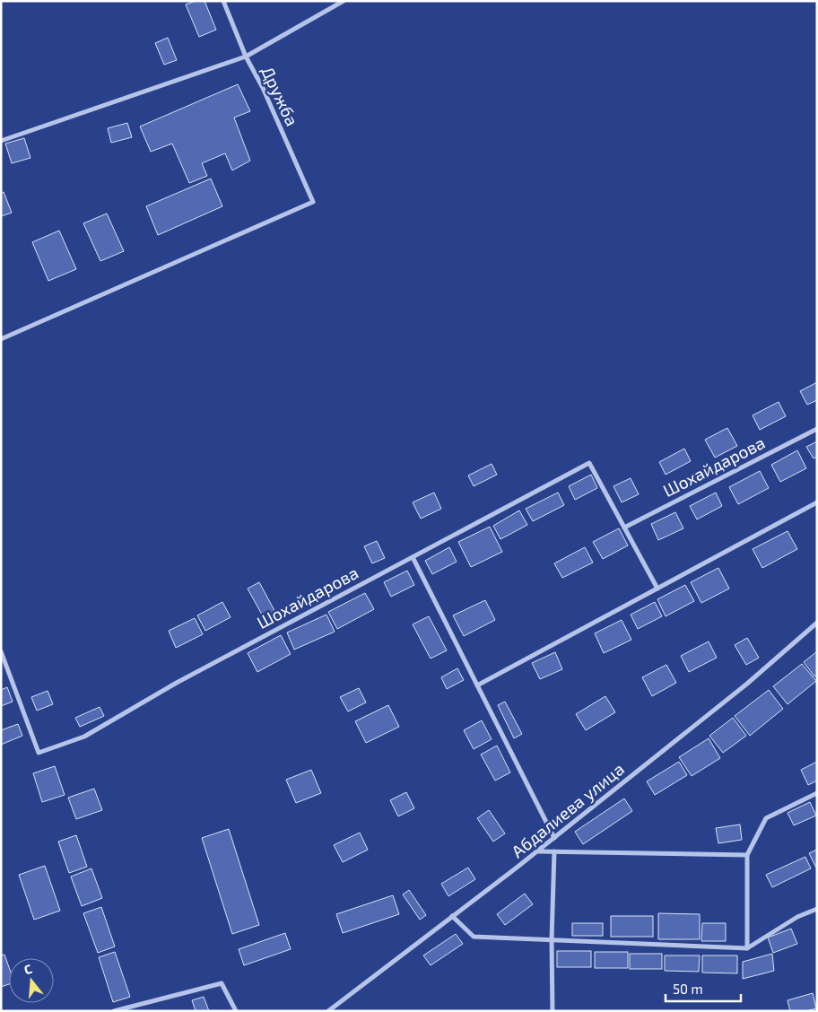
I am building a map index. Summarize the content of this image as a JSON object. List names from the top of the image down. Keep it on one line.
{"streets":{"street":["Дружба","Шохайдарова","Абдалиева улица"]},"scale_bar":"50 m","north":"top"}
